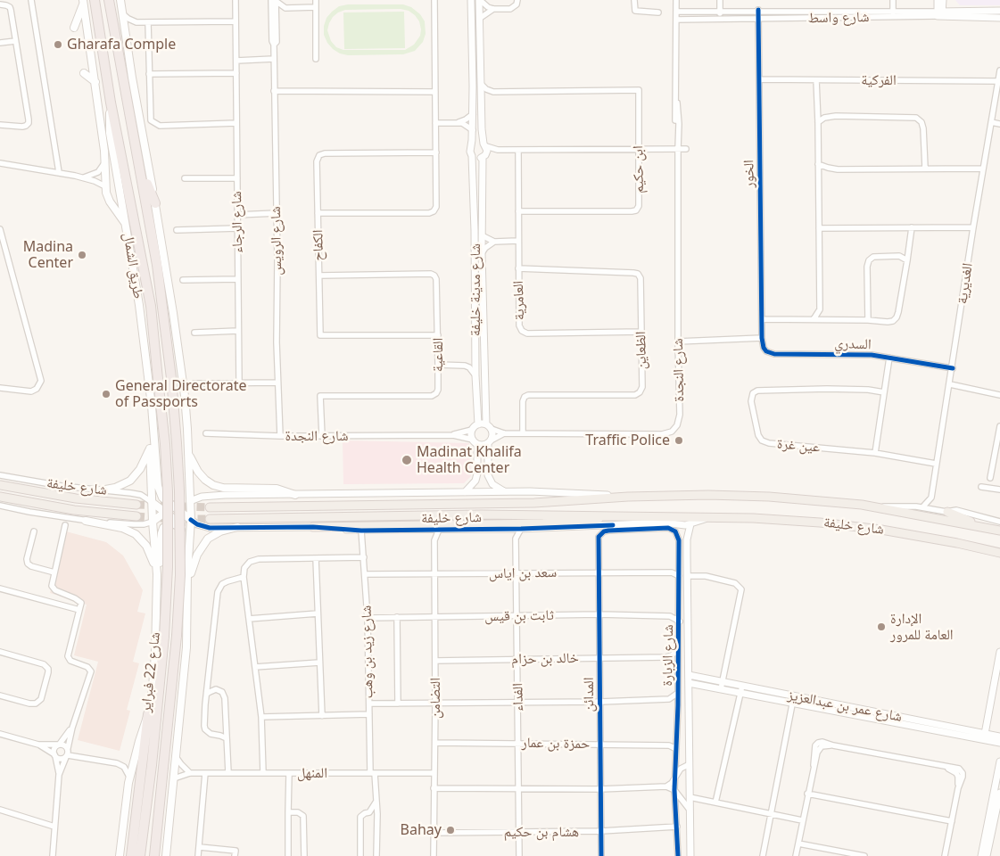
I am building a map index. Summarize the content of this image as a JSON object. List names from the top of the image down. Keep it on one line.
{"streets":{"highway":["طريق الشمال","شارع 22 فبراير"],"main road":["شارع خليفة"],"street":["شارع واسط","الفركية","ابن حكيم","الخور","شارع الرجاء","شارع الرويس","الكفاح","الغديرية","شارع مدينة خليفة","العامرية","السدري","الظعاين","القاعية","شارع النجدة","عين غرة","سعد بن اياس","ثابت بن قيس","شارع زيد بن وهب","شارع الزبارة","خالد بن حزام","المدائن","الفداء","التضامن","شارع عمر بن عبدالعزيز","حمزة بن عمار","المنهل","هشام بن حكيم"]},"crossings":[["شارع واسط","الخور"],["شارع واسط","شارع النجدة"],["الفركية","الخور"],["الفركية","الغديرية"],["ابن حكيم","العامرية"],["الخور","السدري"],["شارع الرويس","شارع النجدة"],["الكفاح","القاعية"],["طريق الشمال","شارع خليفة"],["طريق الشمال","شارع 22 فبراير"],["الغديرية","السدري"],["الغديرية","عين غرة"],["شارع مدينة خليفة","شارع النجدة"],["العامرية","الظعاين"],["الظعاين","شارع النجدة"],["القاعية","شارع النجدة"],["شارع خليفة","شارع زيد بن وهب"],["شارع خليفة","شارع الزبارة"],["شارع خليفة","شارع 22 فبراير"],["شارع خليفة","التضامن"],["سعد بن اياس","شارع زيد بن وهب"],["سعد بن اياس","شارع الزبارة"],["سعد بن اياس","المدائن"],["سعد بن اياس","الفداء"],["سعد بن اياس","التضامن"],["ثابت بن قيس","شارع زيد بن وهب"],["ثابت بن قيس","المدائن"],["ثابت بن قيس","الفداء"],["ثابت بن قيس","التضامن"],["شارع زيد بن وهب","المنهل"],["شارع الزبارة","خالد بن حزام"],["شارع الزبارة","المدائن"],["شارع الزبارة","شارع عمر بن عبدالعزيز"],["شارع الزبارة","حمزة بن عمار"],["شارع الزبارة","هشام بن حكيم"],["خالد بن حزام","المدائن"],["خالد بن حزام","الفداء"],["خالد بن حزام","التضامن"],["المدائن","حمزة بن عمار"],["المدائن","هشام بن حكيم"],["الفداء","حمزة بن عمار"],["الفداء","هشام بن حكيم"],["التضامن","حمزة بن عمار"],["التضامن","المنهل"],["التضامن","هشام بن حكيم"]],"places":["Gharafa Comple","Madina Center","General Directorate of Passports","Traffic Police","Madinat Khalifa Health Center","الإدارة العامة للمرور","Bahay"]}
